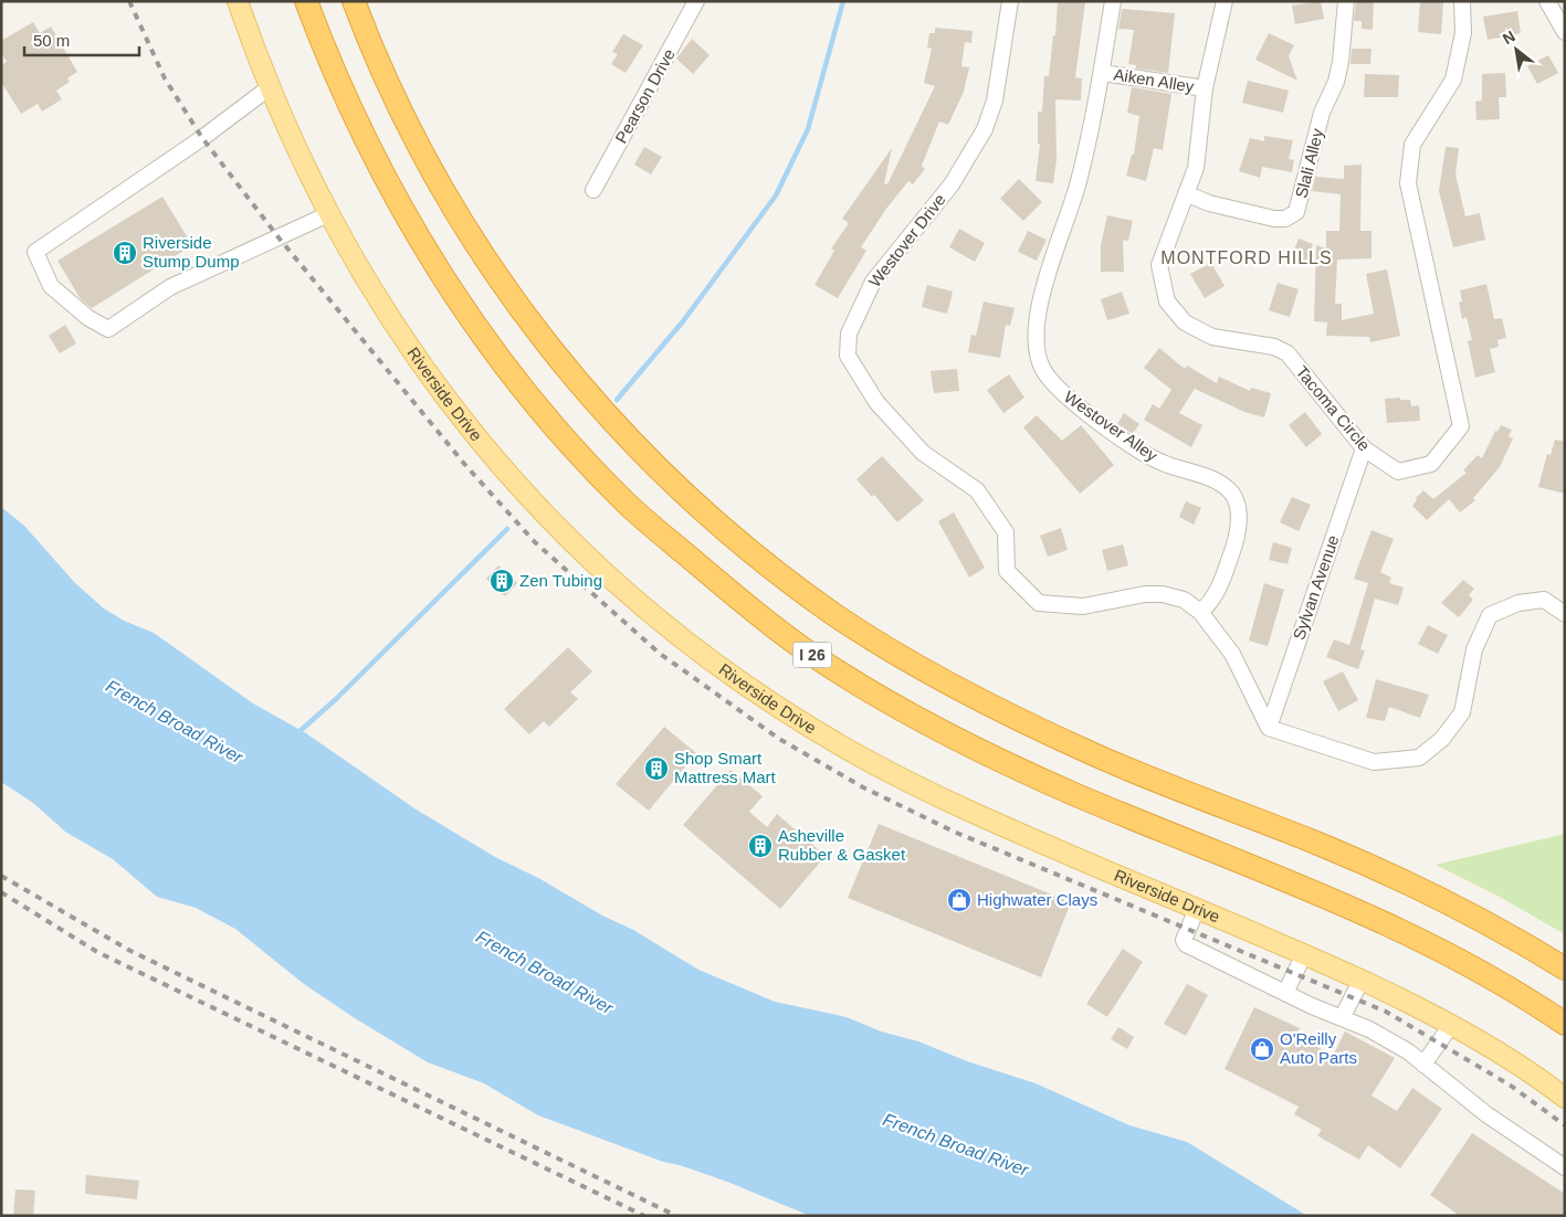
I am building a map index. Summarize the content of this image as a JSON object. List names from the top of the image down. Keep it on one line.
{"streets":{"highway":["I 26"],"main road":["Riverside Drive"],"street":["Aiken Alley","Pearson Drive","Slali Alley","Westover Drive","Tacoma Circle","Westover Alley","Sylvan Avenue"]},"crossings":[["Aiken Alley","Tacoma Circle"],["Aiken Alley","Westover Alley"],["Slali Alley","Tacoma Circle"],["Westover Drive","Westover Alley"],["Westover Drive","Sylvan Avenue"],["Tacoma Circle","Sylvan Avenue"]],"districts":["MONTFORD HILLS"],"water":["French Broad River"],"places":{"building":["Riverside Stump Dump","Zen Tubing","Shop Smart Mattress Mart","Asheville Rubber & Gasket"],"shop":["Highwater Clays","O'Reilly Auto Parts"]},"scale_bar":"50 m","north":"top left"}
